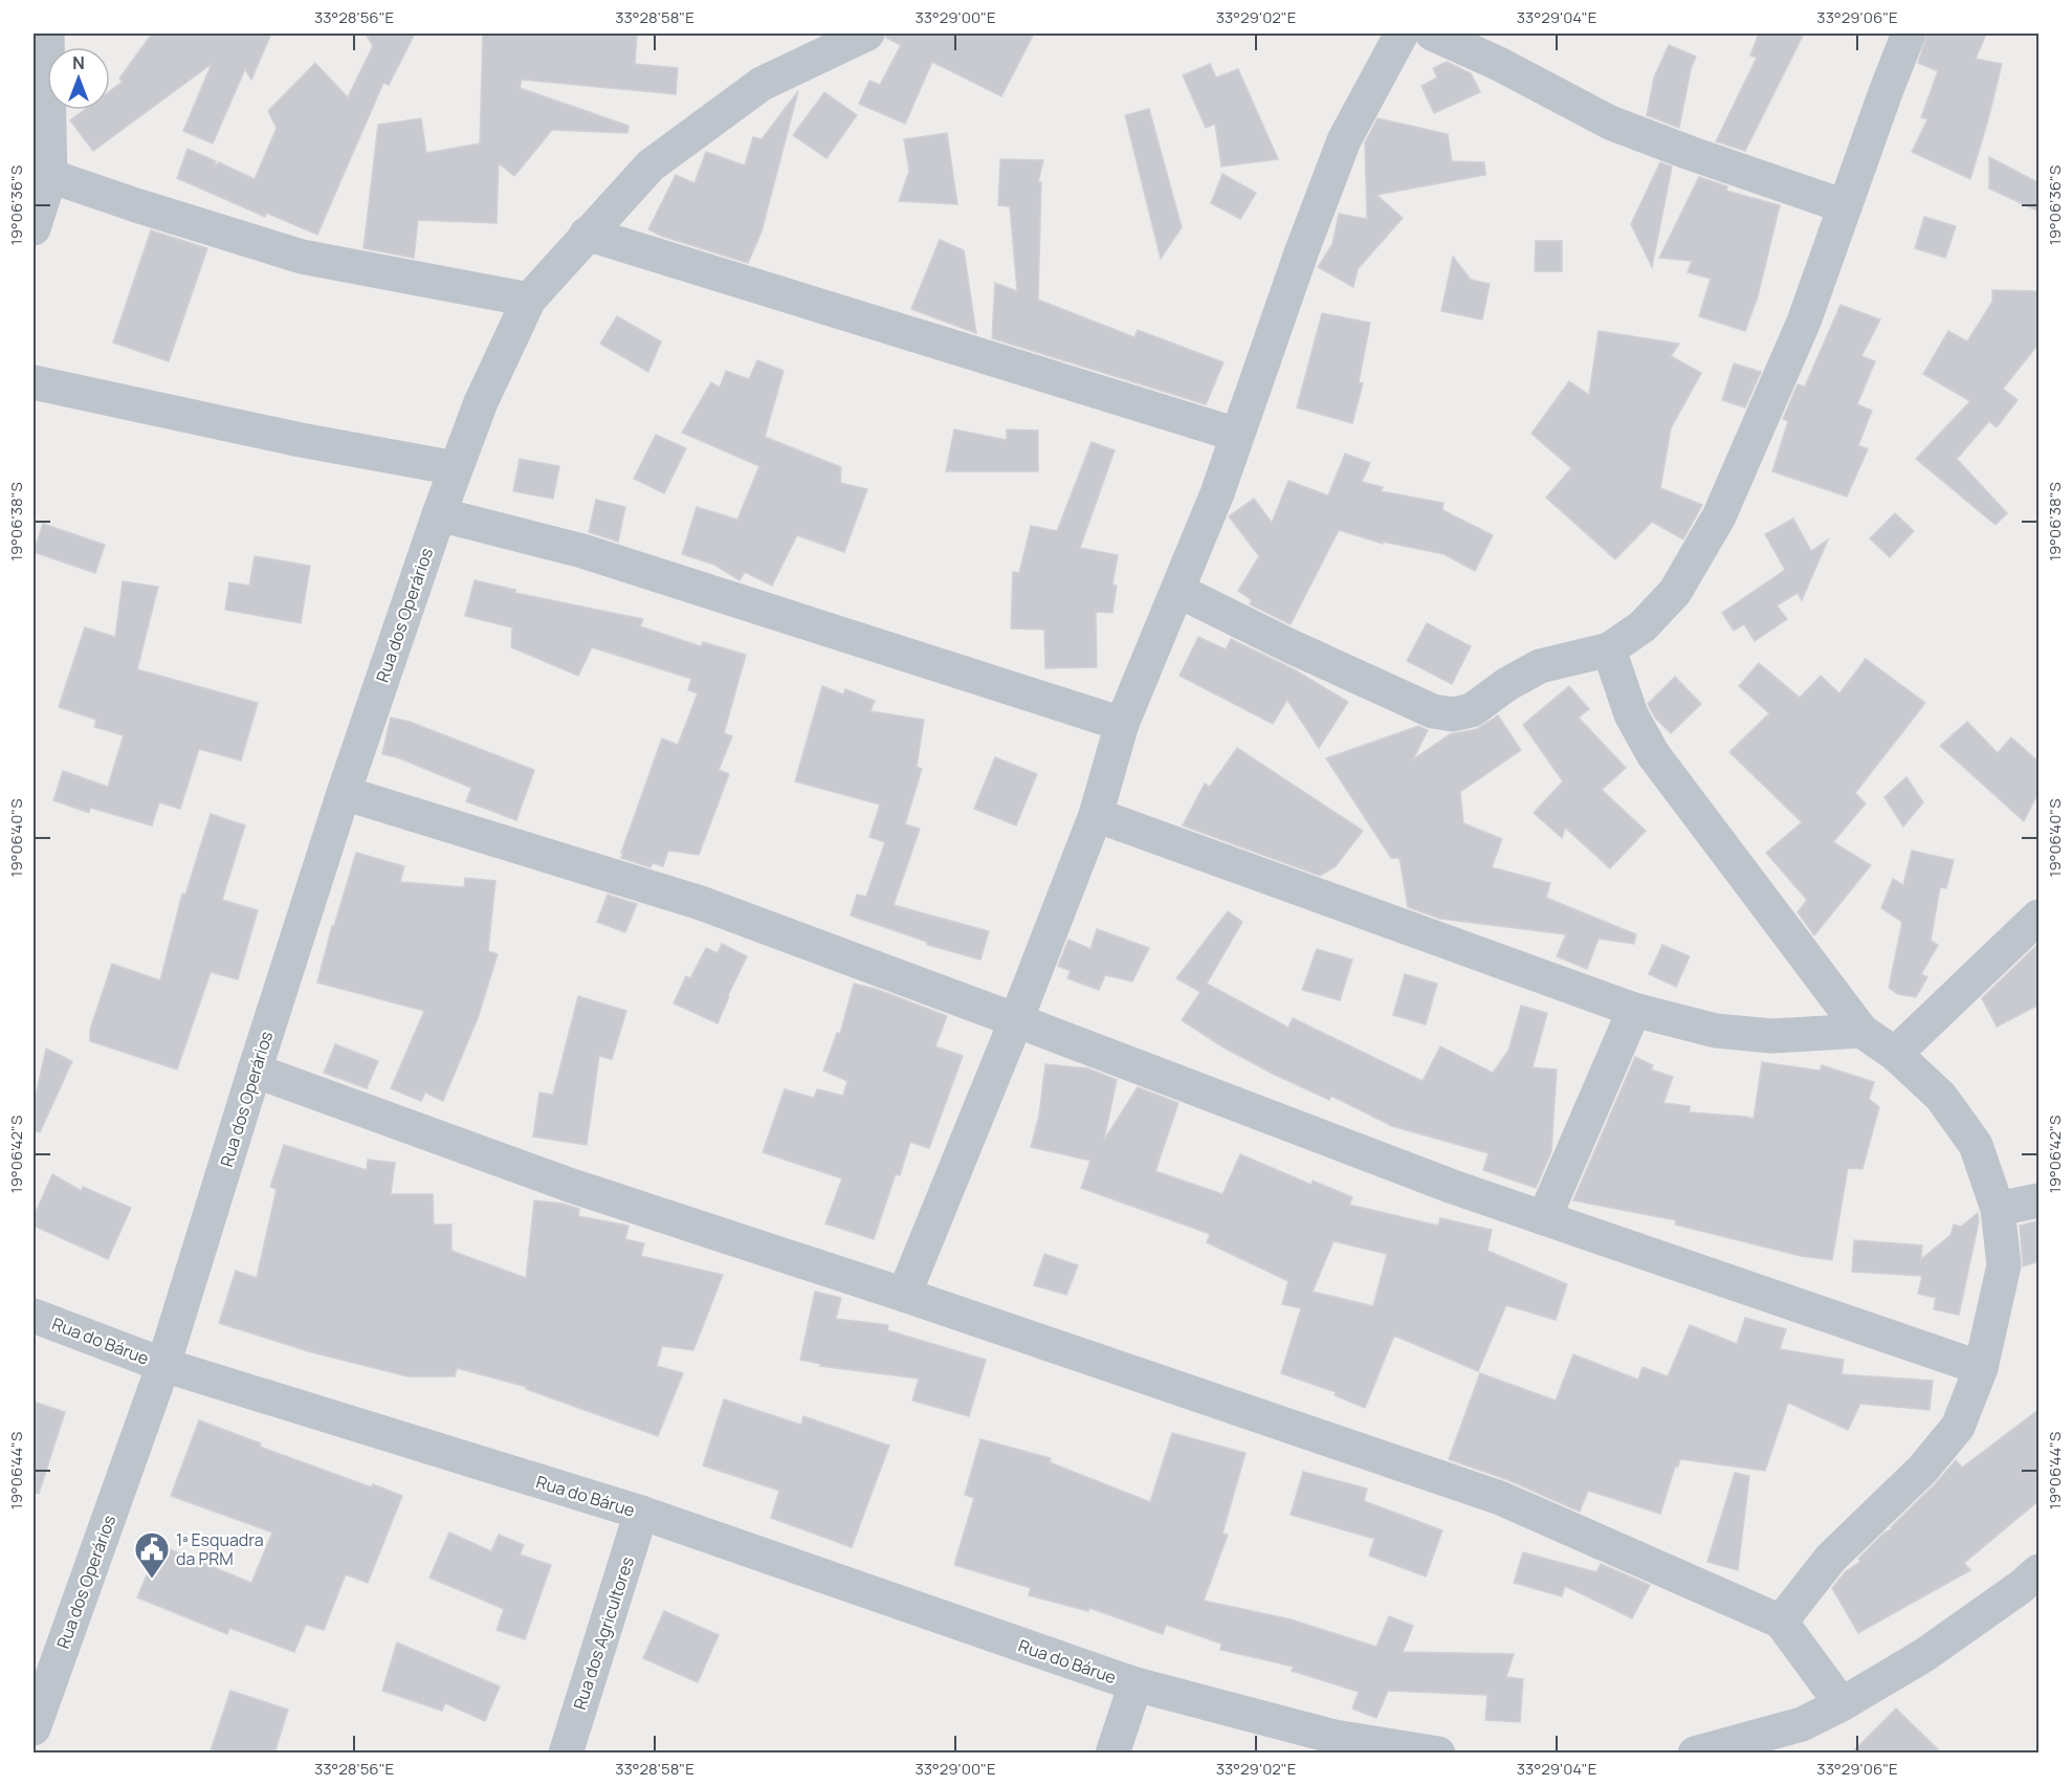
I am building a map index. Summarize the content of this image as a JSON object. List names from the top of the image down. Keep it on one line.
{"streets":{"street":["Rua dos Operários","Rua do Bárue","Rua dos Agricultores"]},"crossings":[["Rua dos Operários","Rua do Bárue"],["Rua do Bárue","Rua dos Agricultores"]],"places":{"public building":["1ª Esquadra da PRM"]},"north":"top","coordinates":["33°28'56\"E","33°28'58\"E","33°29'00\"E","33°29'02\"E","33°29'04\"E","33°29'06\"E","19°06'36\"S","19°06'38\"S","19°06'40\"S","19°06'42\"S","19°06'44\"S"]}
